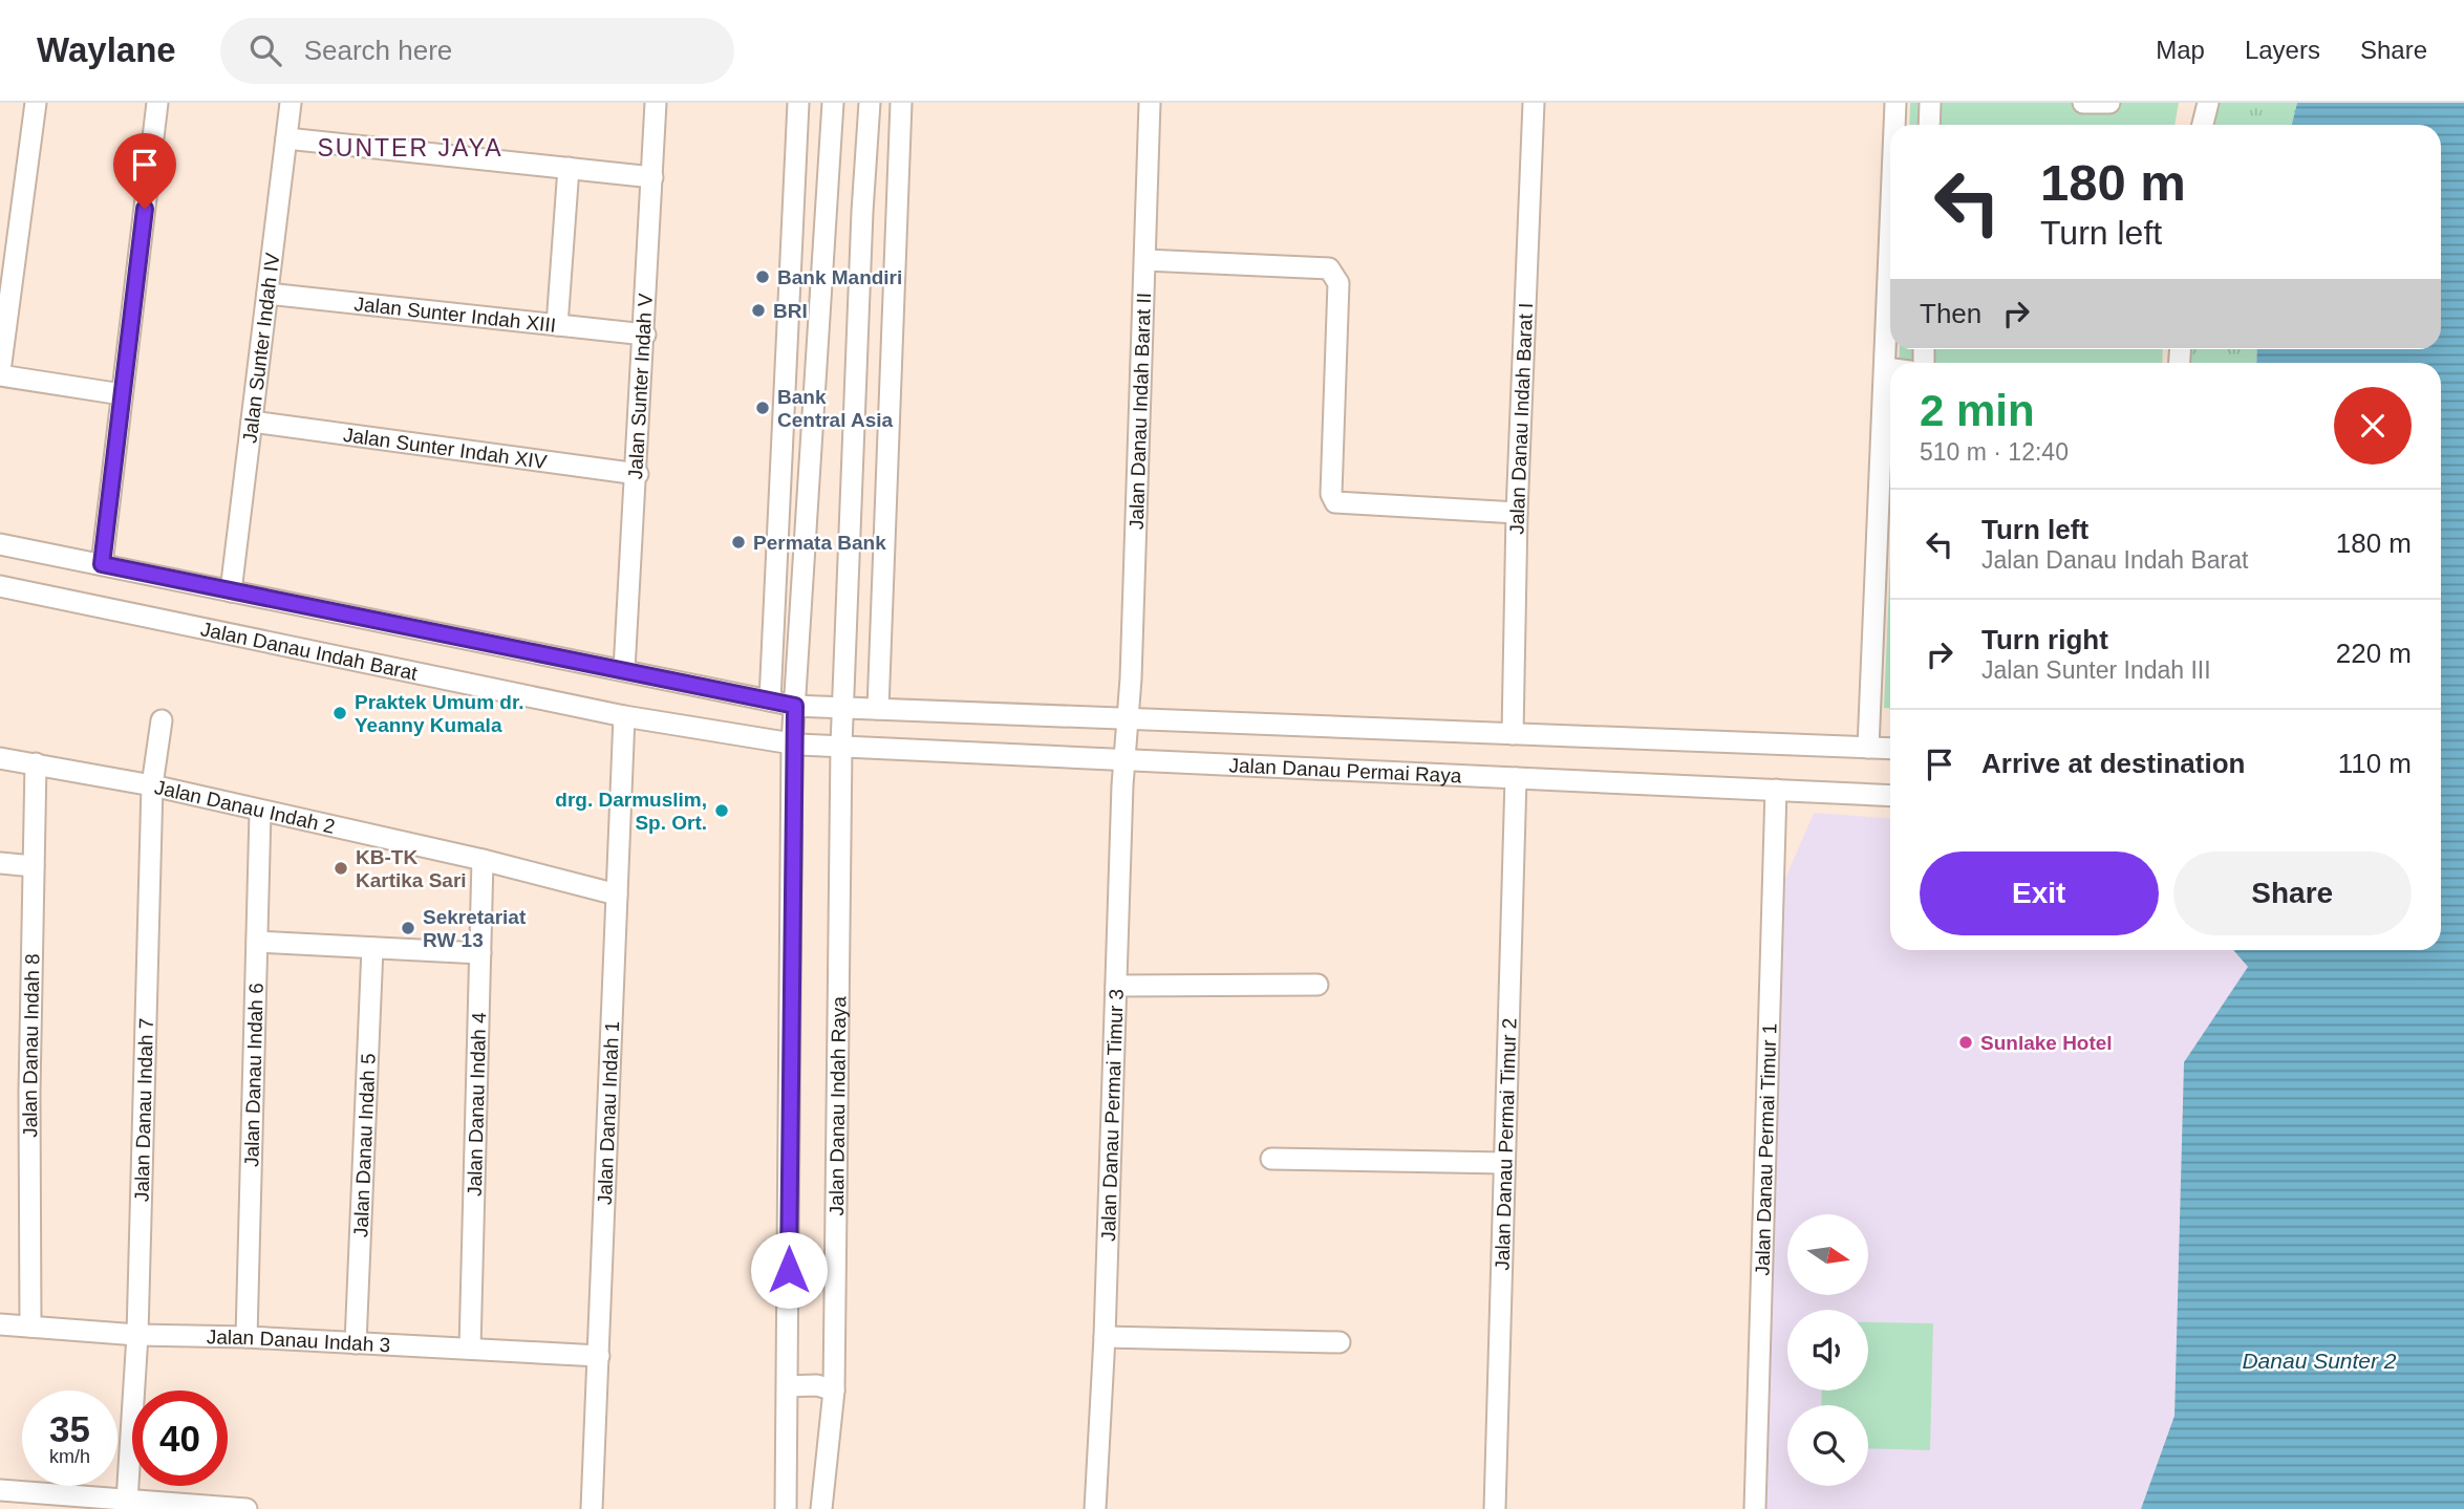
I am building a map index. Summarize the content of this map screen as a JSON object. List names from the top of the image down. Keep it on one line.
{"streets":{"street":["Jalan Sunter Indah XIII","Jalan Sunter Indah IV","Jalan Sunter Indah V","Jalan Danau Indah Barat II","Jalan Danau Indah Barat I","Jalan Sunter Indah XIV","Jalan Danau Indah Barat","Jalan Danau Permai Raya","Jalan Danau Indah 2","Jalan Danau Indah 8","Jalan Danau Indah 6","Jalan Danau Indah 4","Jalan Danau Indah Raya","Jalan Danau Indah 7","Jalan Danau Indah 1","Jalan Danau Permai Timur 3","Jalan Danau Permai Timur 2","Jalan Danau Indah 5","Jalan Danau Permai Timur 1","Jalan Danau Indah 3"]},"crossings":[["Jalan Sunter Indah XIII","Jalan Sunter Indah IV"],["Jalan Sunter Indah XIII","Jalan Sunter Indah V"],["Jalan Sunter Indah IV","Jalan Sunter Indah XIV"],["Jalan Sunter Indah IV","Jalan Danau Indah Barat"],["Jalan Sunter Indah V","Jalan Sunter Indah XIV"],["Jalan Sunter Indah V","Jalan Danau Indah Barat"],["Jalan Danau Indah Barat II","Jalan Danau Permai Raya"],["Jalan Danau Indah Barat II","Jalan Danau Permai Timur 3"],["Jalan Danau Indah Barat I","Jalan Danau Permai Raya"],["Jalan Danau Indah Barat","Jalan Danau Permai Raya"],["Jalan Danau Indah Barat","Jalan Danau Indah Raya"],["Jalan Danau Indah Barat","Jalan Danau Indah 1"],["Jalan Danau Permai Raya","Jalan Danau Indah Raya"],["Jalan Danau Permai Raya","Jalan Danau Permai Timur 3"],["Jalan Danau Permai Raya","Jalan Danau Permai Timur 2"],["Jalan Danau Permai Raya","Jalan Danau Permai Timur 1"],["Jalan Danau Indah 2","Jalan Danau Indah 8"],["Jalan Danau Indah 2","Jalan Danau Indah 6"],["Jalan Danau Indah 2","Jalan Danau Indah 4"],["Jalan Danau Indah 2","Jalan Danau Indah 7"],["Jalan Danau Indah 2","Jalan Danau Indah 1"],["Jalan Danau Indah 8","Jalan Danau Indah 3"],["Jalan Danau Indah 6","Jalan Danau Indah 3"],["Jalan Danau Indah 4","Jalan Danau Indah 3"],["Jalan Danau Indah 7","Jalan Danau Indah 3"],["Jalan Danau Indah 1","Jalan Danau Indah 3"],["Jalan Danau Indah 5","Jalan Danau Indah 3"]],"districts":["SUNTER JAYA"],"water":["Danau Sunter 2"],"places":["Bank Mandiri","BRI","Bank Central Asia","Permata Bank","Praktek Umum dr. Yeanny Kumala","drg. Darmuslim, Sp. Ort.","KB-TK Kartika Sari","Sekretariat RW 13","Sunlake Hotel"],"north":"right","page":{"header":"Waylane","search":"Search here","nav":["Map","Layers","Share"],"turn":["180 m","Turn left"],"then":"Then","heading":["2 min","510 m · 12:40"],"list":[{"name":"Turn left","note":"Jalan Danau Indah Barat","value":"180 m"},{"name":"Turn right","note":"Jalan Sunter Indah III","value":"220 m"},{"name":"Arrive at destination","value":"110 m"}],"buttons":["Exit","Share"],"speed":"35 km/h","limit":"40"}}
